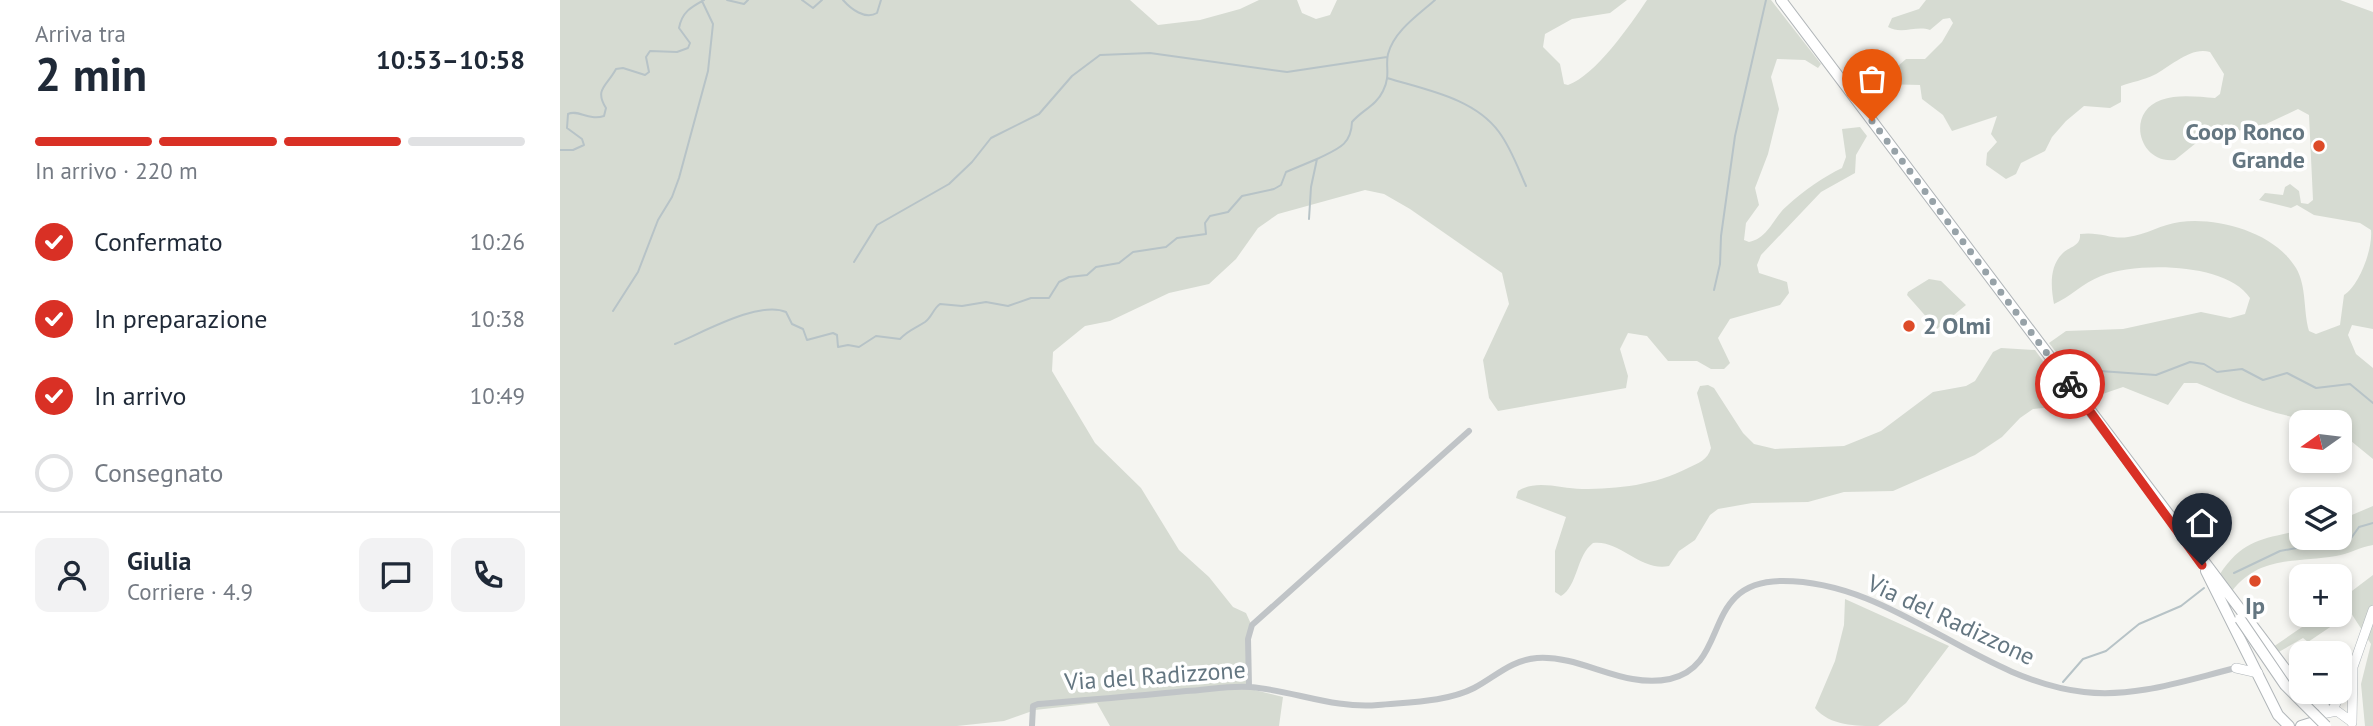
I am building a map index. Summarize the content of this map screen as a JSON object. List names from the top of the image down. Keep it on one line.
{"streets":{"street":["Via del Radizzone"]},"places":["Coop Ronco Grande","2 Olmi","Ip"],"north":"left","page":{"heading":["2 min","Arriva tra","10:53–10:58"],"panel":["Giulia","Corriere · 4.9"],"bar":"In arrivo · 220 m","list":[["Confermato","10:26"],["In preparazione","10:38"],["In arrivo","10:49"],"Consegnato"],"map_buttons":["+","−"]}}
